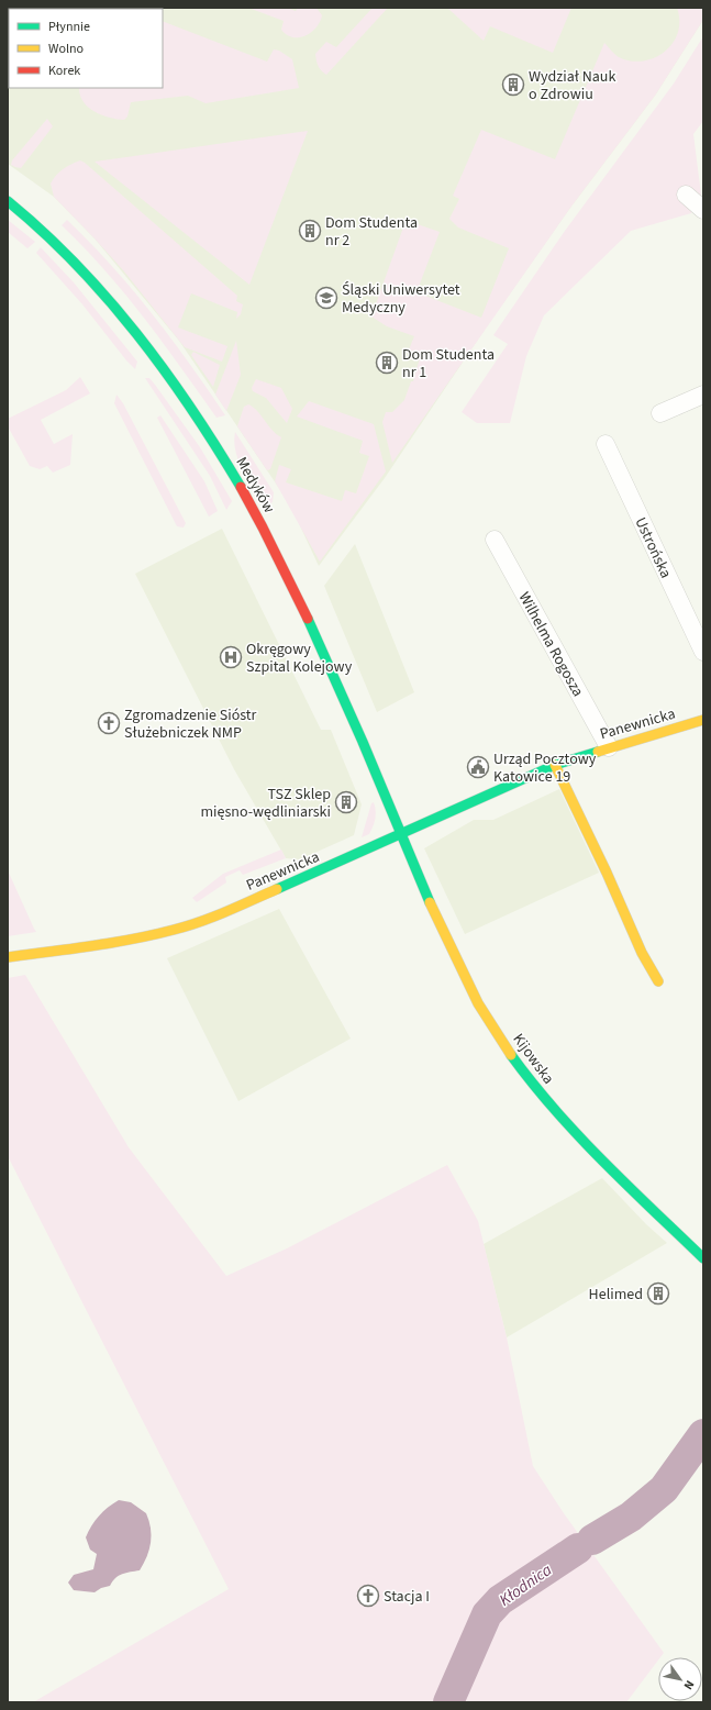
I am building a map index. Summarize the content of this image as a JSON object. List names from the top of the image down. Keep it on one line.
{"streets":{"street":["Medyków","Ustrońska","Wilhelma Rogosza","Panewnicka","Kijowska"]},"crossings":[["Medyków","Panewnicka"],["Medyków","Kijowska"],["Wilhelma Rogosza","Panewnicka"],["Panewnicka","Kijowska"]],"water":["Kłodnica"],"places":{"building":["Wydział Nauk o Zdrowiu","Dom Studenta nr 2","Dom Studenta nr 1","TSZ Sklep mięsno-wędliniarski","Helimed"],"school or university":["Śląski Uniwersytet Medyczny"],"hospital":["Okręgowy Szpital Kolejowy"],"church":["Zgromadzenie Sióstr Służebniczek NMP","Stacja I"],"public building":["Urząd Pocztowy Katowice 19"]},"legend":["Płynnie","Wolno","Korek"],"north":"bottom right"}
